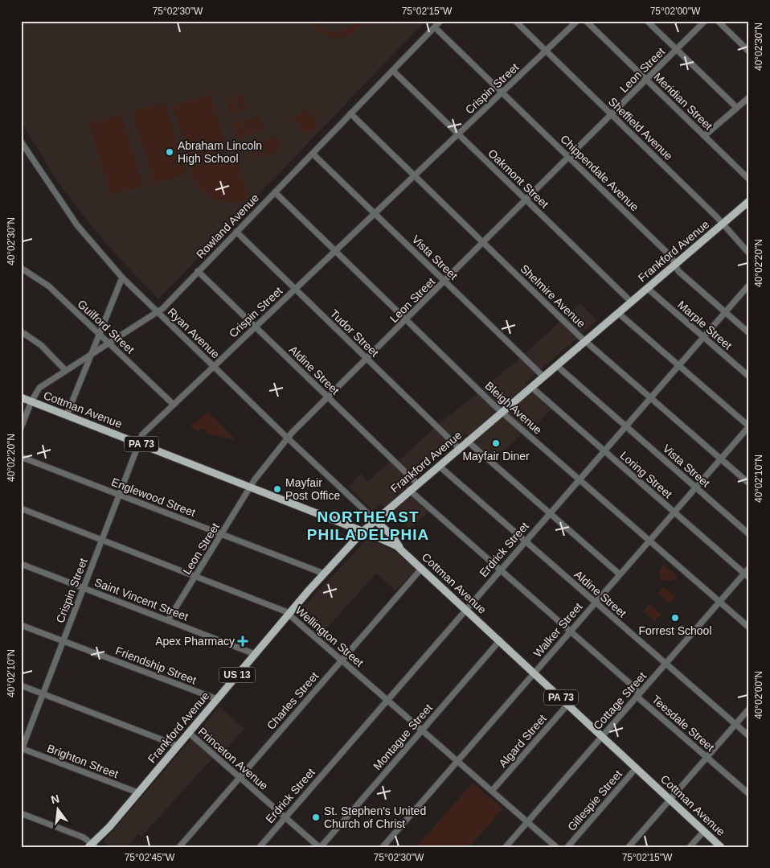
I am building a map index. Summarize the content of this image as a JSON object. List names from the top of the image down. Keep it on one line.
{"streets":{"main road":["Frankford Avenue","Cottman Avenue","PA 73","US 13"],"street":["Leon Street","Crispin Street","Meridian Street","Sheffield Avenue","Chippendale Avenue","Oakmont Street","Rowland Avenue","Vista Street","Shelmire Avenue","Marple Street","Guilford Street","Ryan Avenue","Tudor Street","Aldine Street","Bleigh Avenue","Loring Street","Englewood Street","Erdrick Street","Saint Vincent Street","Walker Street","Wellington Street","Friendship Street","Charles Street","Cottage Street","Teesdale Street","Montague Street","Algard Street","Princeton Avenue","Brighton Street","Gillespie Street"]},"crossings":[["Leon Street","Meridian Street"],["Leon Street","Sheffield Avenue"],["Leon Street","Chippendale Avenue"],["Leon Street","Oakmont Street"],["Leon Street","Vista Street"],["Leon Street","Shelmire Avenue"],["Leon Street","Ryan Avenue"],["Leon Street","Tudor Street"],["Leon Street","Aldine Street"],["Leon Street","Bleigh Avenue"],["Leon Street","Cottman Avenue"],["Leon Street","Englewood Street"],["Leon Street","Saint Vincent Street"],["Leon Street","Wellington Street"],["Crispin Street","Sheffield Avenue"],["Crispin Street","Chippendale Avenue"],["Crispin Street","Oakmont Street"],["Crispin Street","Vista Street"],["Crispin Street","Shelmire Avenue"],["Crispin Street","Guilford Street"],["Crispin Street","Ryan Avenue"],["Crispin Street","Tudor Street"],["Crispin Street","Aldine Street"],["Crispin Street","Bleigh Avenue"],["Crispin Street","Cottman Avenue"],["Crispin Street","Englewood Street"],["Crispin Street","Saint Vincent Street"],["Crispin Street","Wellington Street"],["Crispin Street","Friendship Street"],["Crispin Street","Brighton Street"],["Sheffield Avenue","Frankford Avenue"],["Chippendale Avenue","Rowland Avenue"],["Chippendale Avenue","Frankford Avenue"],["Chippendale Avenue","Erdrick Street"],["Oakmont Street","Rowland Avenue"],["Oakmont Street","Frankford Avenue"],["Rowland Avenue","Vista Street"],["Rowland Avenue","Shelmire Avenue"],["Rowland Avenue","Guilford Street"],["Rowland Avenue","Ryan Avenue"],["Rowland Avenue","Tudor Street"],["Rowland Avenue","Aldine Street"],["Rowland Avenue","Bleigh Avenue"],["Rowland Avenue","Cottman Avenue"],["Frankford Avenue","Vista Street"],["Frankford Avenue","Shelmire Avenue"],["Frankford Avenue","Marple Street"],["Frankford Avenue","Ryan Avenue"],["Frankford Avenue","Tudor Street"],["Frankford Avenue","Aldine Street"],["Frankford Avenue","Bleigh Avenue"],["Frankford Avenue","Cottman Avenue"],["Frankford Avenue","Loring Street"],["Frankford Avenue","Englewood Street"],["Frankford Avenue","Saint Vincent Street"],["Frankford Avenue","Wellington Street"],["Frankford Avenue","Friendship Street"],["Frankford Avenue","Teesdale Street"],["Frankford Avenue","Princeton Avenue"],["Frankford Avenue","Brighton Street"],["Vista Street","Erdrick Street"],["Vista Street","Walker Street"],["Shelmire Avenue","Erdrick Street"],["Shelmire Avenue","Walker Street"],["Marple Street","Erdrick Street"],["Aldine Street","Erdrick Street"],["Aldine Street","Walker Street"],["Aldine Street","Cottage Street"],["Bleigh Avenue","Erdrick Street"],["Bleigh Avenue","Walker Street"],["Bleigh Avenue","Cottage Street"],["Cottman Avenue","Erdrick Street"],["Cottman Avenue","Walker Street"],["Cottman Avenue","Charles Street"],["Cottman Avenue","Cottage Street"],["Cottman Avenue","Montague Street"],["Cottman Avenue","Algard Street"],["Cottman Avenue","Gillespie Street"],["Loring Street","Erdrick Street"],["Loring Street","Walker Street"],["Loring Street","Cottage Street"],["Erdrick Street","Wellington Street"],["Erdrick Street","Teesdale Street"],["Erdrick Street","Princeton Avenue"],["Walker Street","Wellington Street"],["Walker Street","Teesdale Street"],["Wellington Street","Charles Street"],["Wellington Street","Cottage Street"],["Wellington Street","Montague Street"],["Wellington Street","Algard Street"],["Charles Street","Princeton Avenue"],["Cottage Street","Teesdale Street"],["Montague Street","Princeton Avenue"]],"districts":["NORTHEAST PHILADELPHIA"],"places":{"other":["Abraham Lincoln High School","Mayfair Diner","Mayfair Post Office","Forrest School","St. Stephen's United Church of Christ"],"health":["Apex Pharmacy"]},"north":"top","coordinates":["75°02'30\"W","75°02'15\"W","75°02'00\"W","40°02'30\"N","40°02'20\"N","40°02'10\"N","40°02'00\"N","75°02'45\"W"]}
